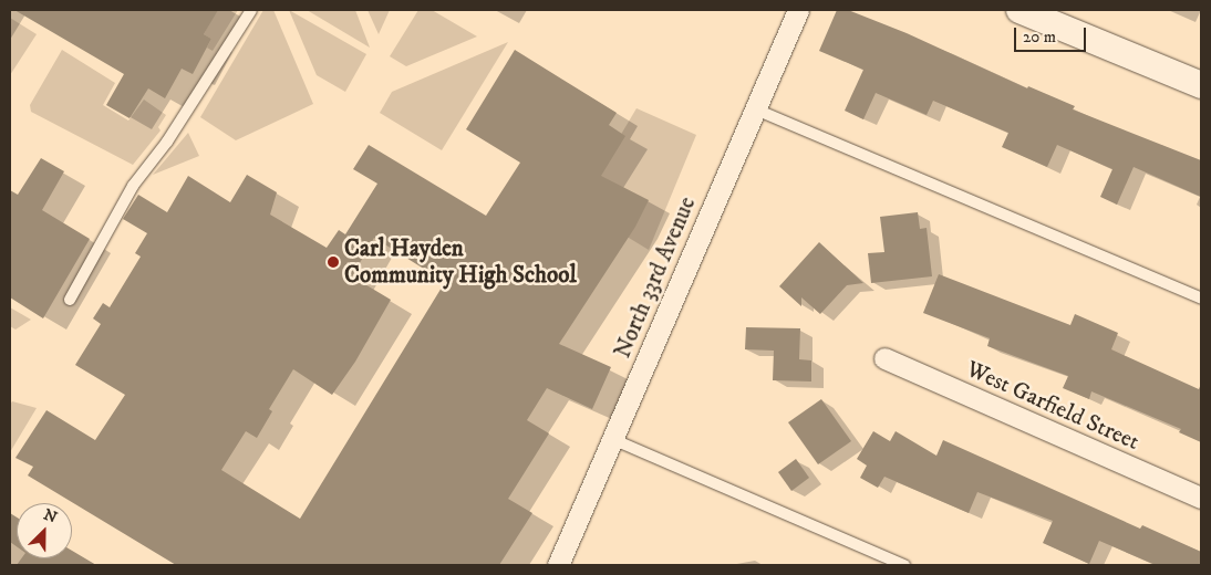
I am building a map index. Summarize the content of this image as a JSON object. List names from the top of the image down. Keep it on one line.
{"streets":{"street":["North 33rd Avenue","West Garfield Street"]},"places":["Carl Hayden Community High School"],"scale_bar":"20 m","north":"top right"}
